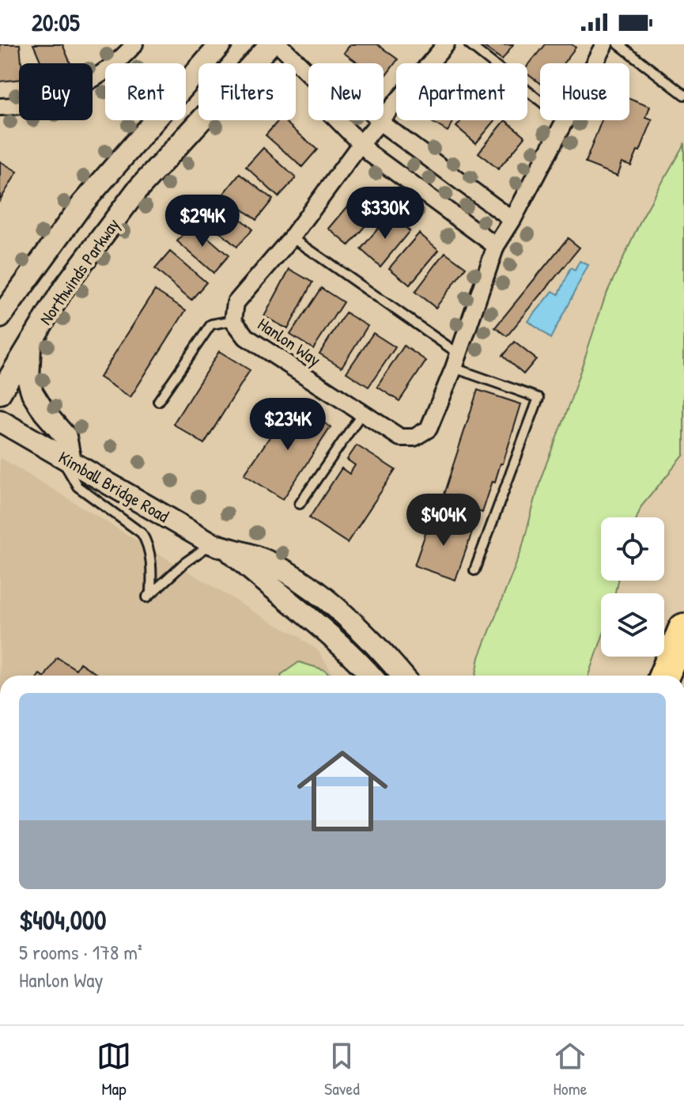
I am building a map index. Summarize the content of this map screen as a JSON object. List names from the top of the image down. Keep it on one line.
{"streets":{"street":["Northwinds Parkway","Hanlon Way","Kimball Bridge Road"]},"page":{"status":"20:05","chip":["Buy","Rent","Filters","New","Apartment","House"],"price":["$330K","$294K","$234K","$404K"],"list":[{"name":"$404,000","note":"5 rooms · 178 m² · Hanlon Way"}],"tabs":["Map","Saved","Home"]}}
